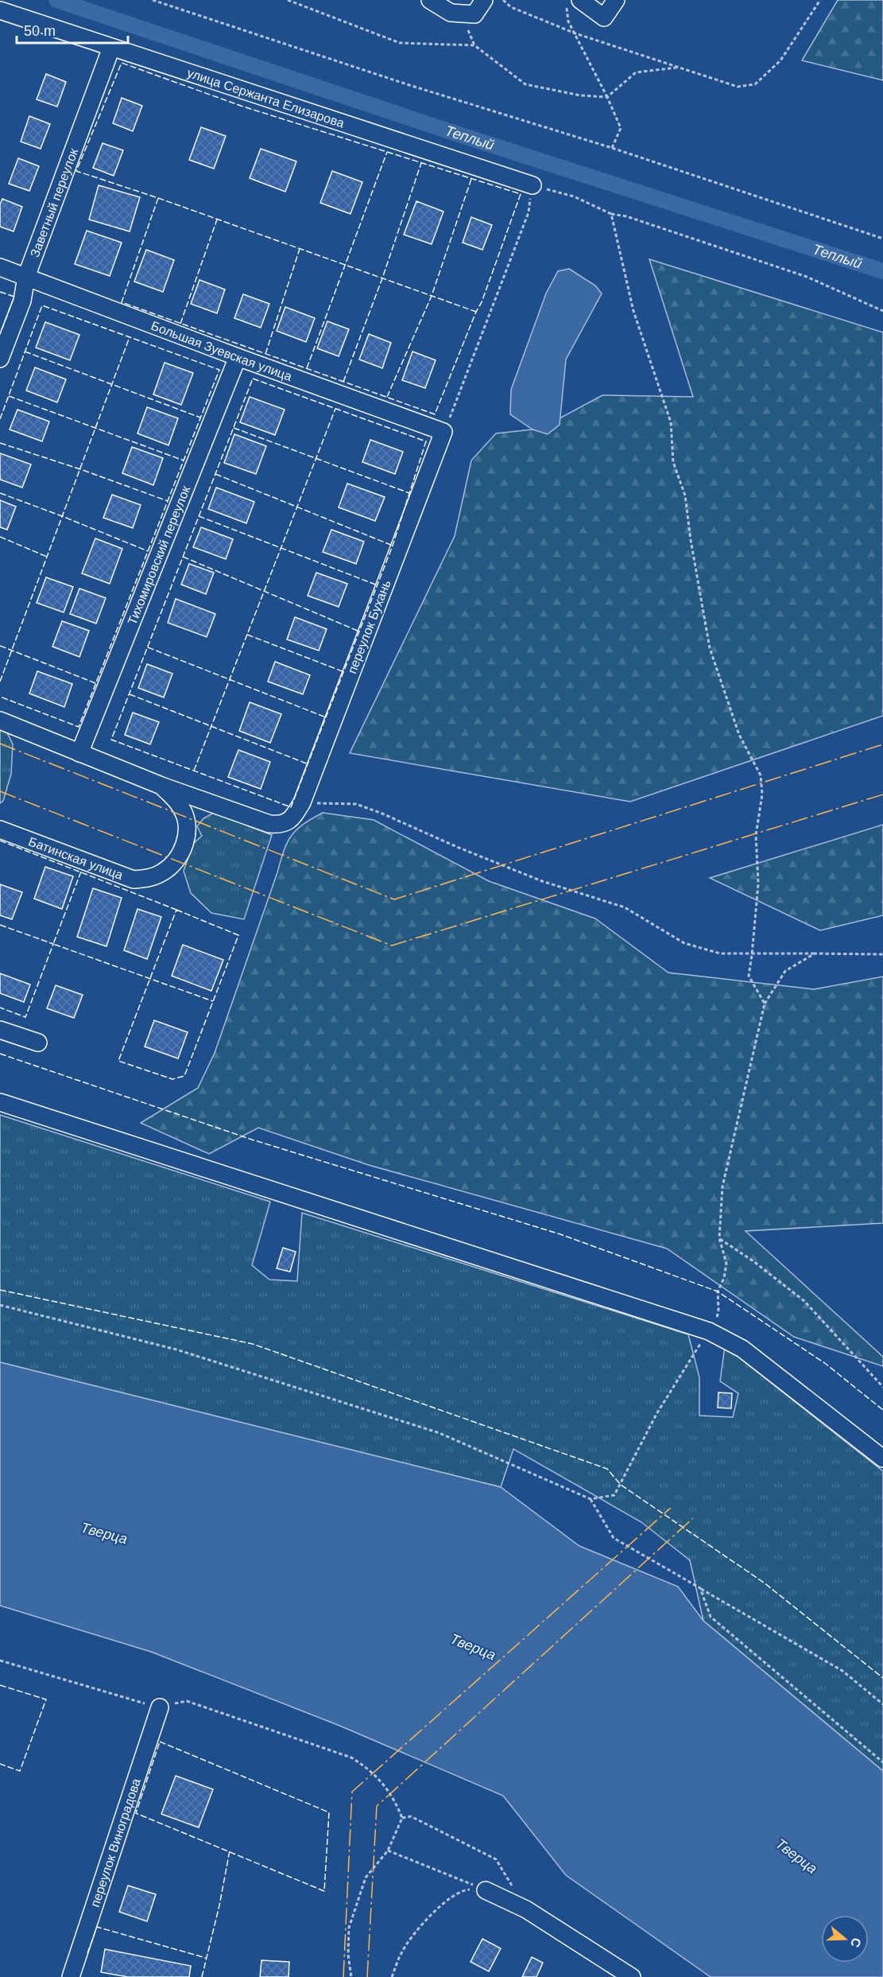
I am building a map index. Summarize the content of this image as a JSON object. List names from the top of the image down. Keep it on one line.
{"streets":{"street":["улица Сержанта Елизарова","Заветный переулок","Большая Зуевская улица","Тихомировский переулок","переулок Бухань","Батинская улица","переулок Виноградова"]},"crossings":[["улица Сержанта Елизарова","Заветный переулок"],["Заветный переулок","Большая Зуевская улица"],["Большая Зуевская улица","Тихомировский переулок"],["Большая Зуевская улица","переулок Бухань"],["Тихомировский переулок","Батинская улица"],["переулок Бухань","Батинская улица"]],"water":["Теплый","Тверца"],"scale_bar":"50 m","north":"right"}
